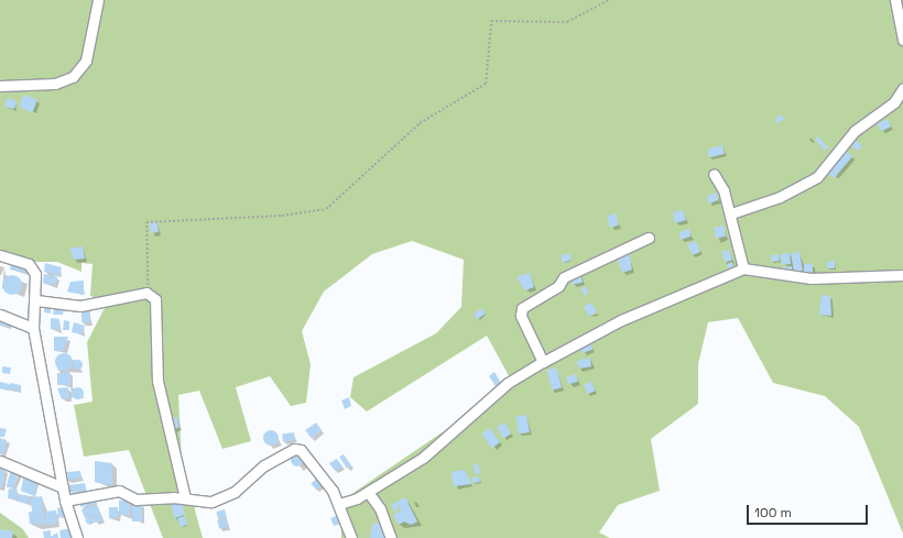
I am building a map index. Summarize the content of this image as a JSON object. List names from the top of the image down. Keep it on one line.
{"scale_bar":"100 m"}
